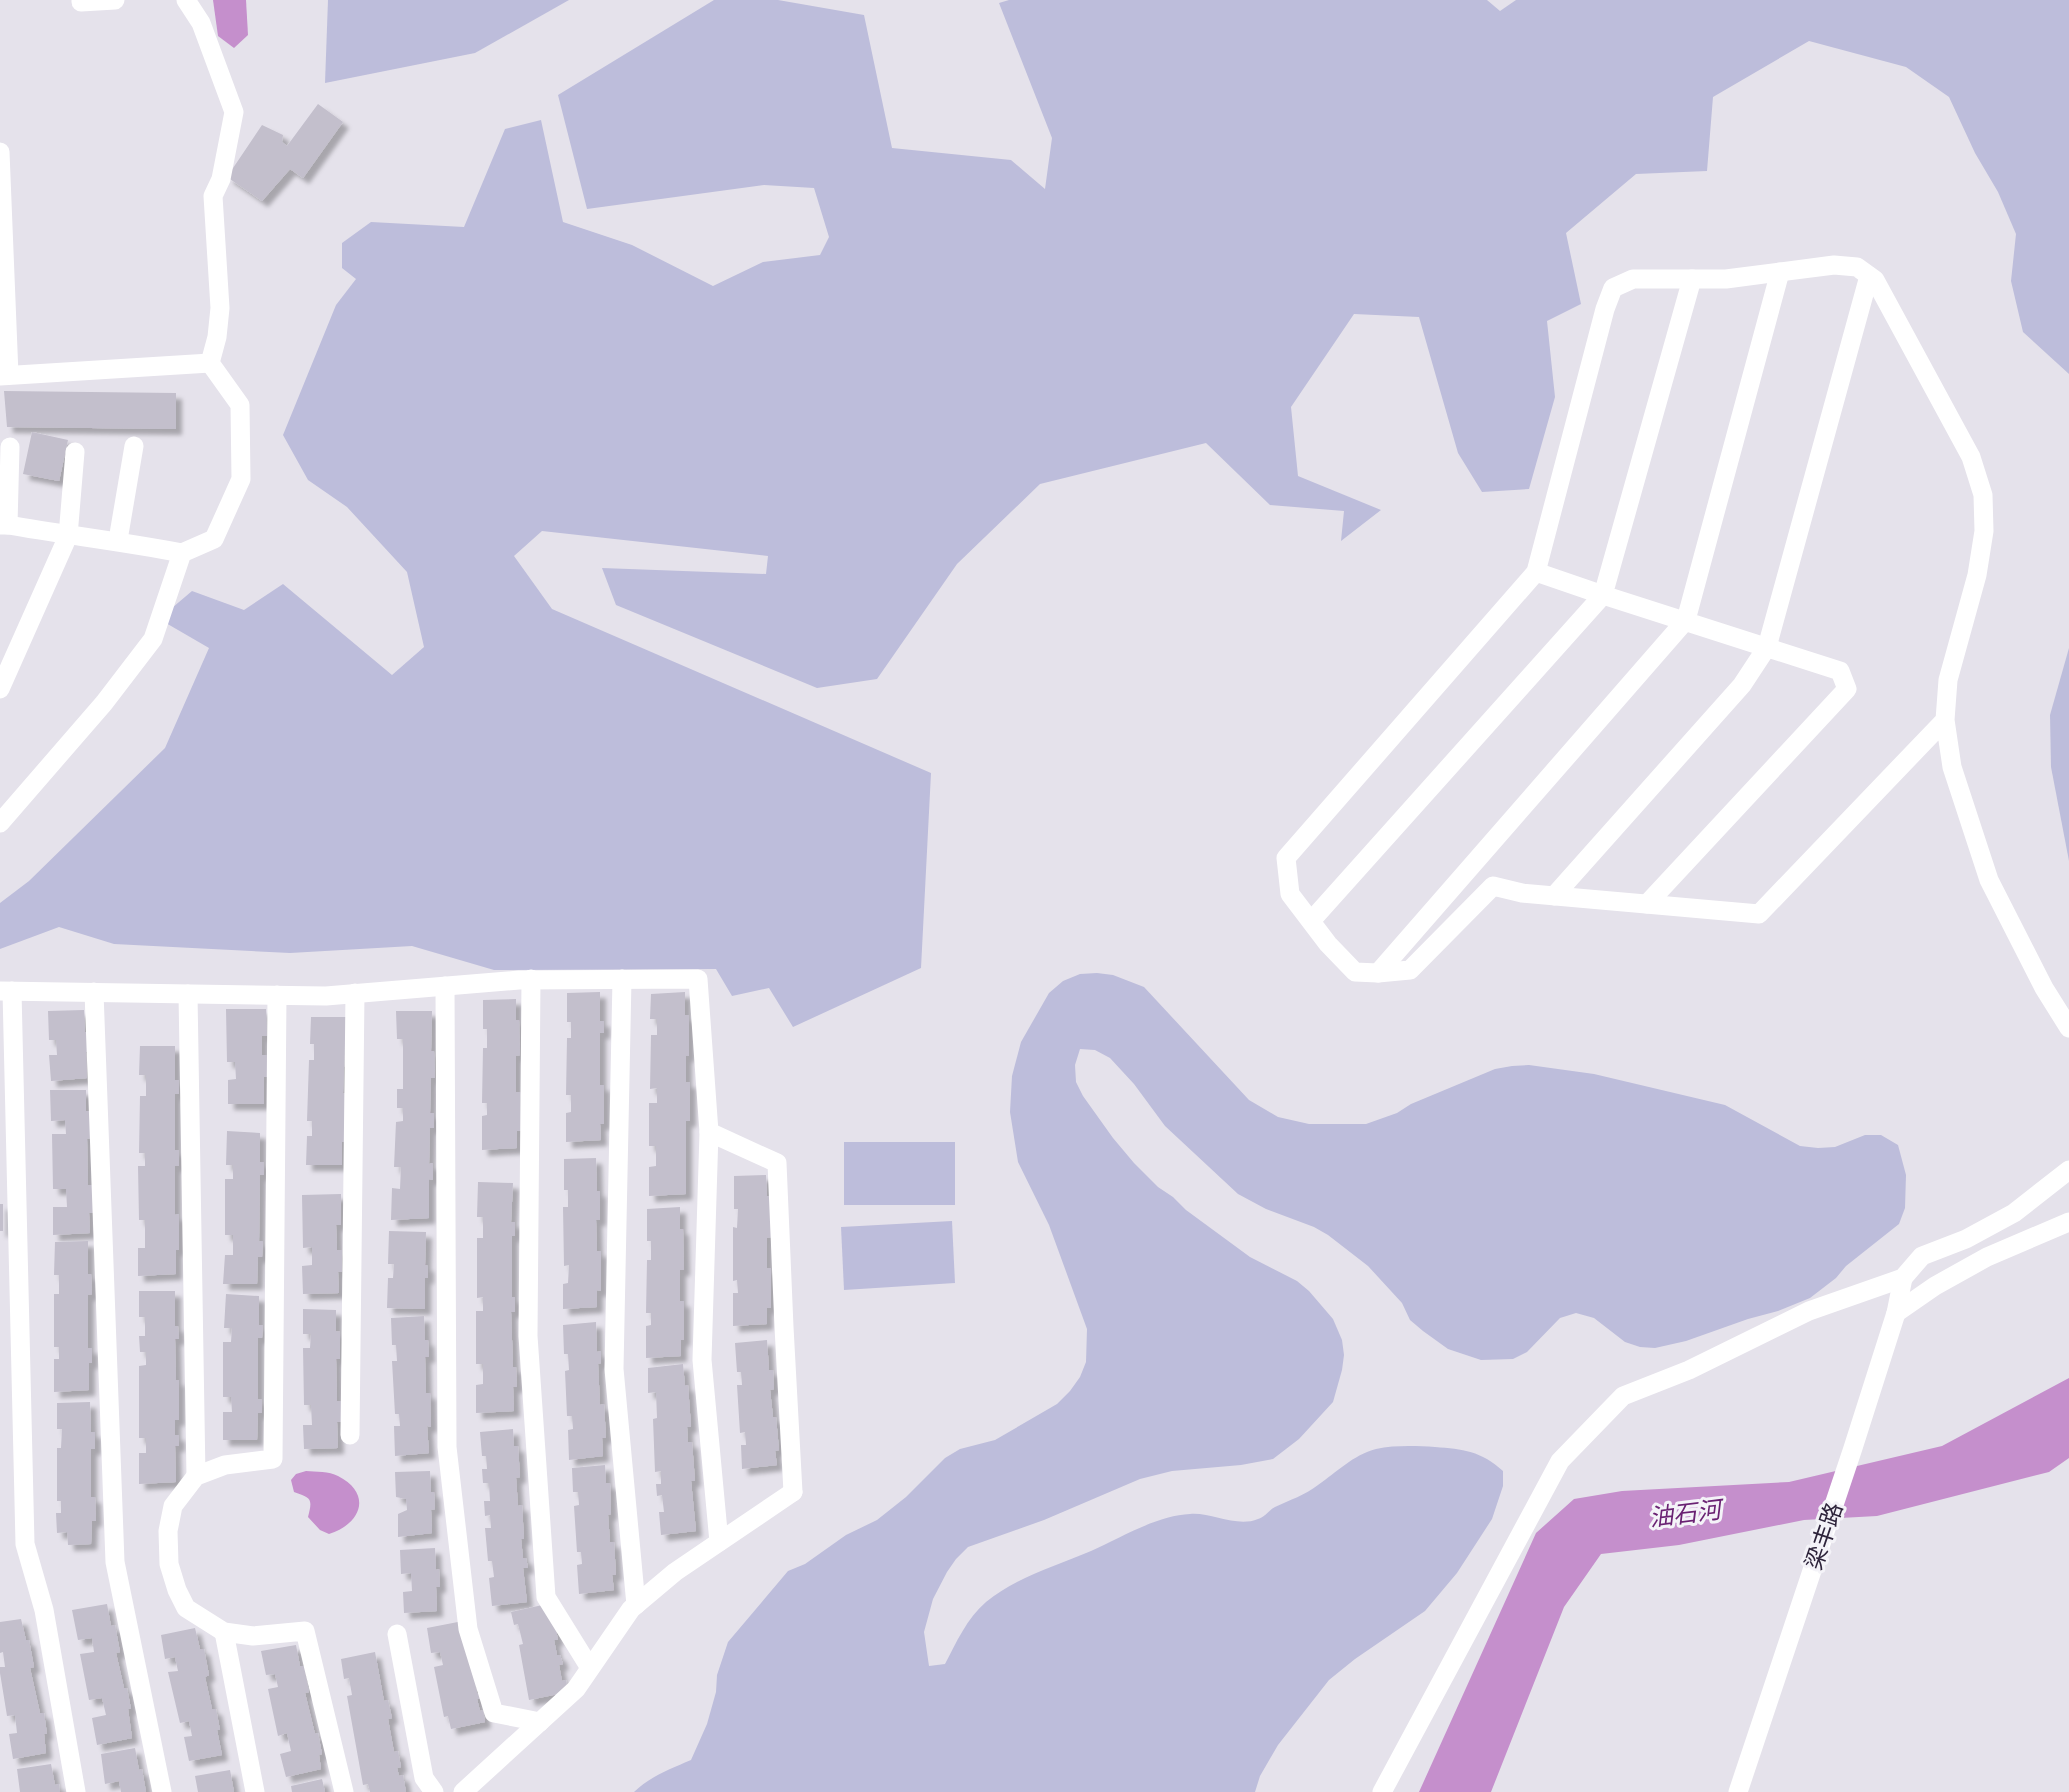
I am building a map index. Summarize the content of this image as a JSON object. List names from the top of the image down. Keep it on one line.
{"streets":{"street":["梁丰路"]},"water":["油石河"]}
